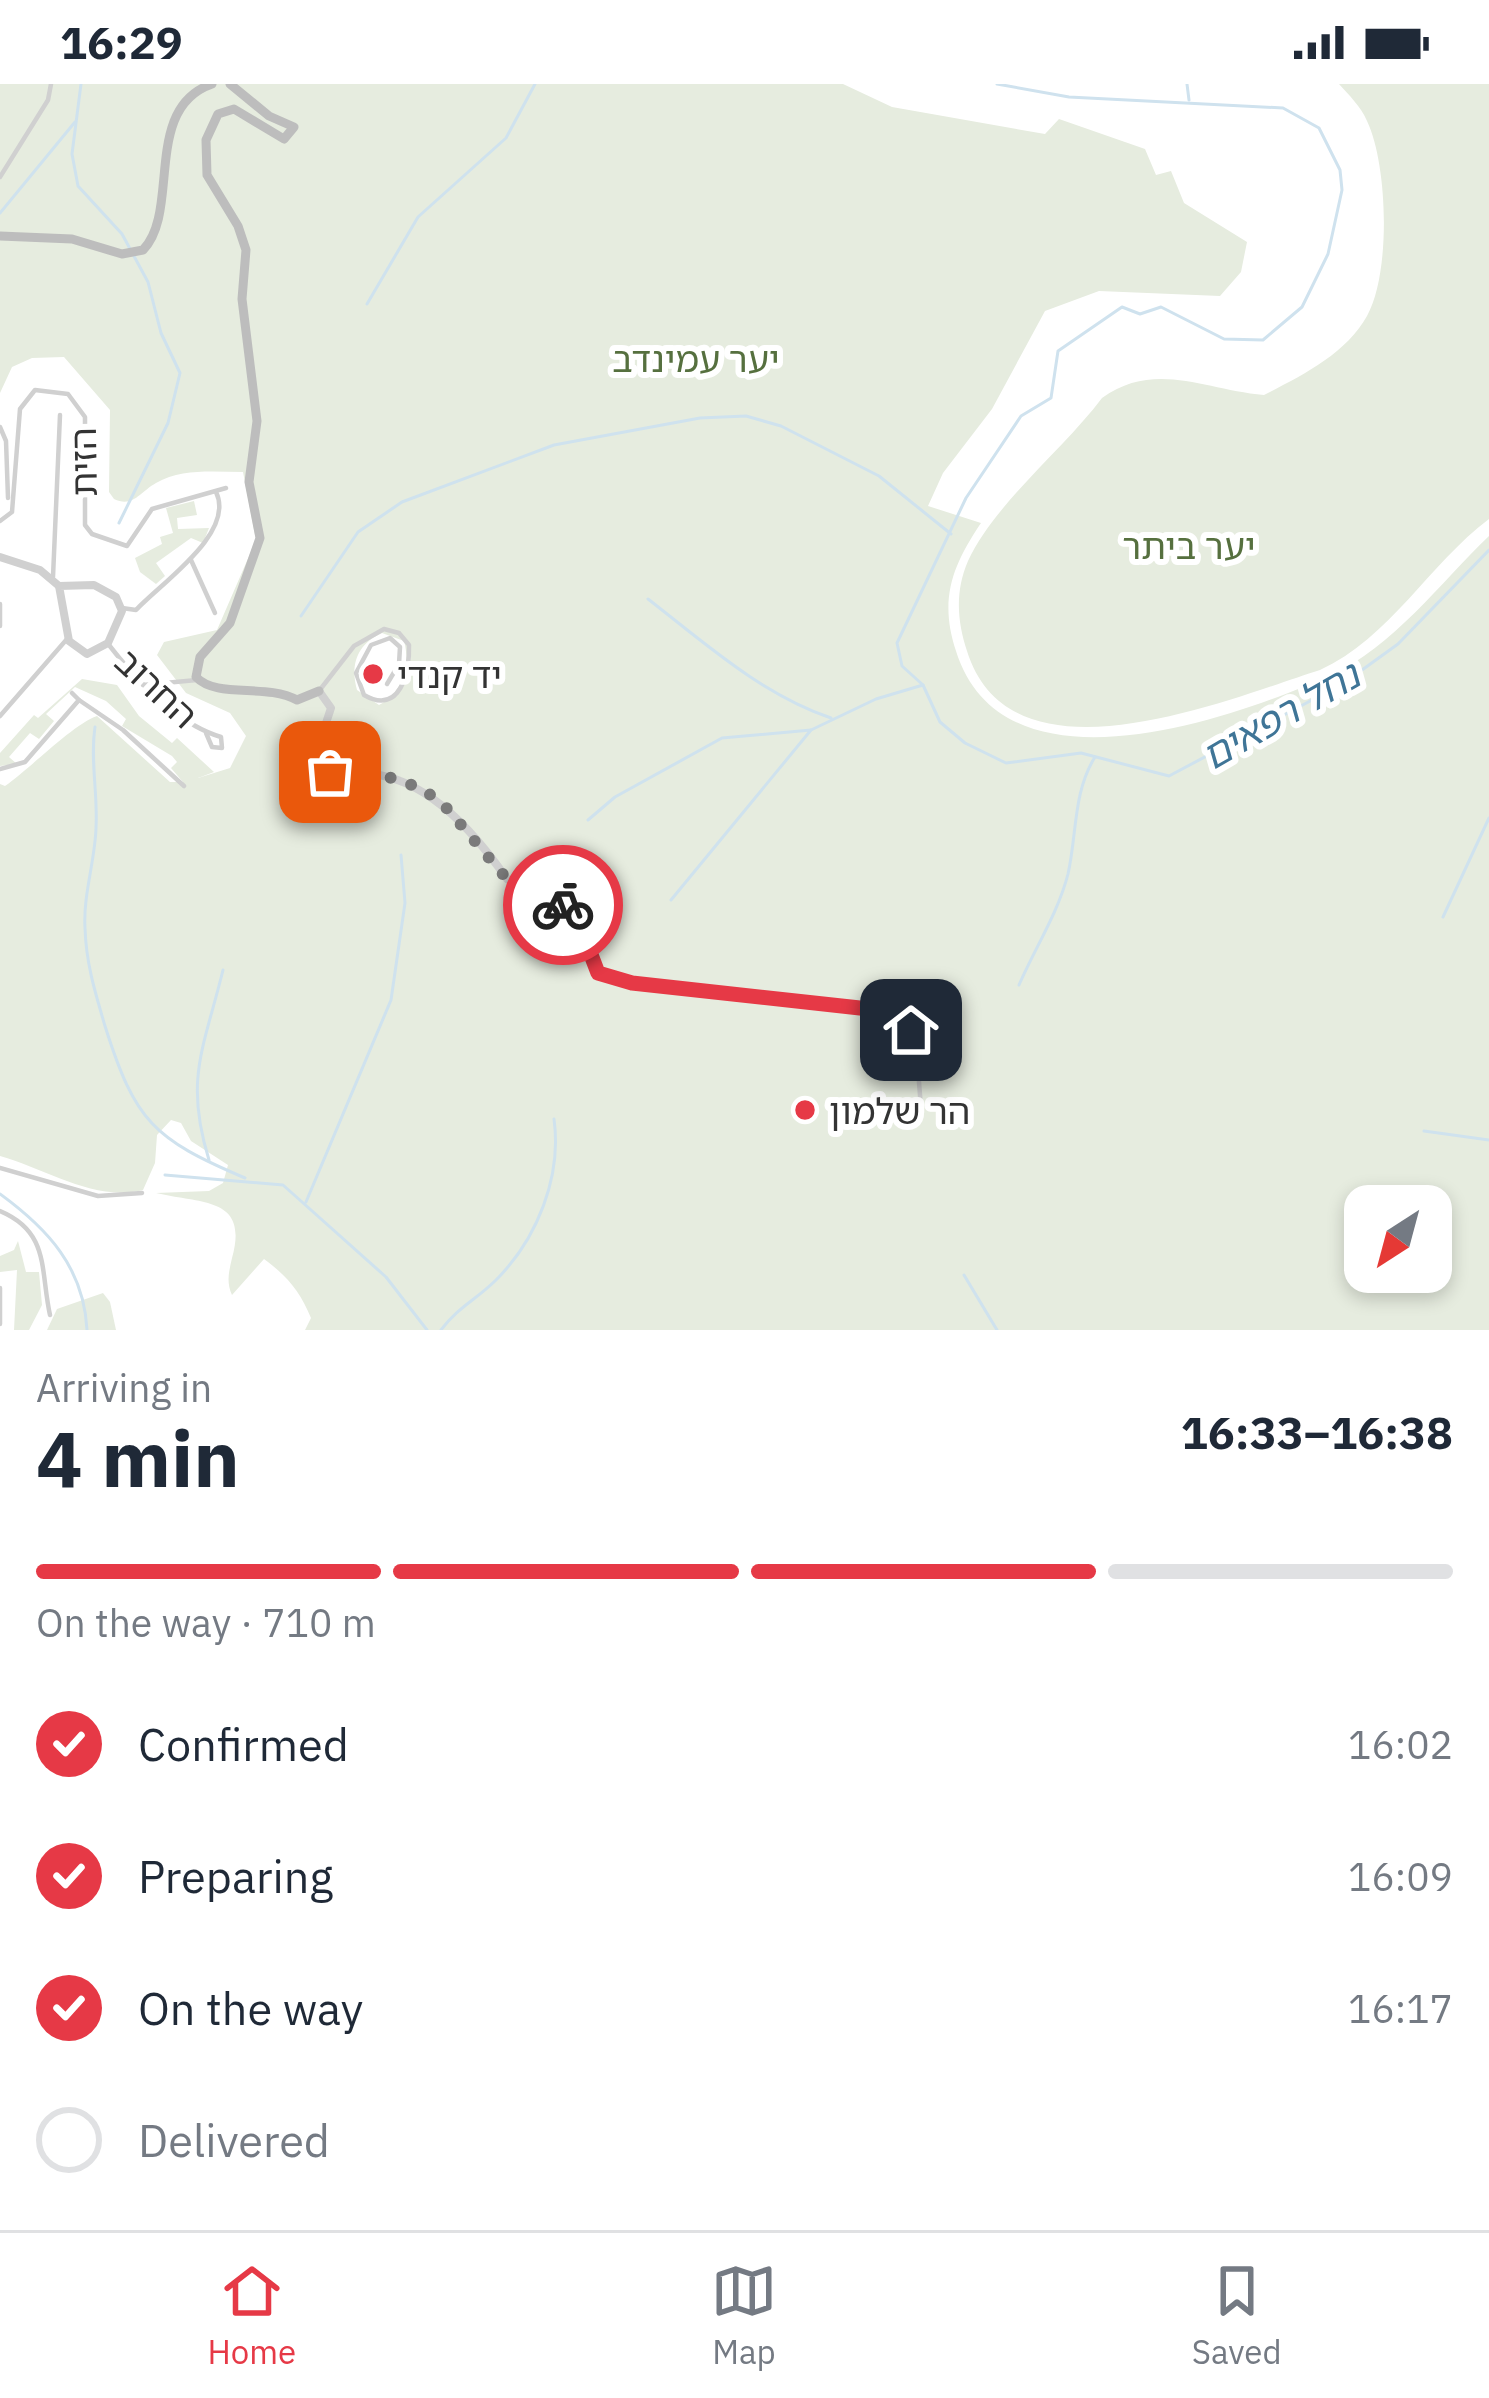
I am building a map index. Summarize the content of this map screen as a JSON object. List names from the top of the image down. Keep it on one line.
{"streets":{"street":["הזית","החרוב"]},"water":["נחל רפאים"],"parks":["יער עמינדב","יער ביתר"],"places":["יד קנדי","הר שלמון"],"north":"bottom left","page":{"status":"16:29","heading":["4 min","Arriving in","16:33–16:38"],"bar":"On the way · 710 m","list":[["Confirmed","16:02"],["Preparing","16:09"],["On the way","16:17"],"Delivered"],"tabs":["Home","Map","Saved"]}}
